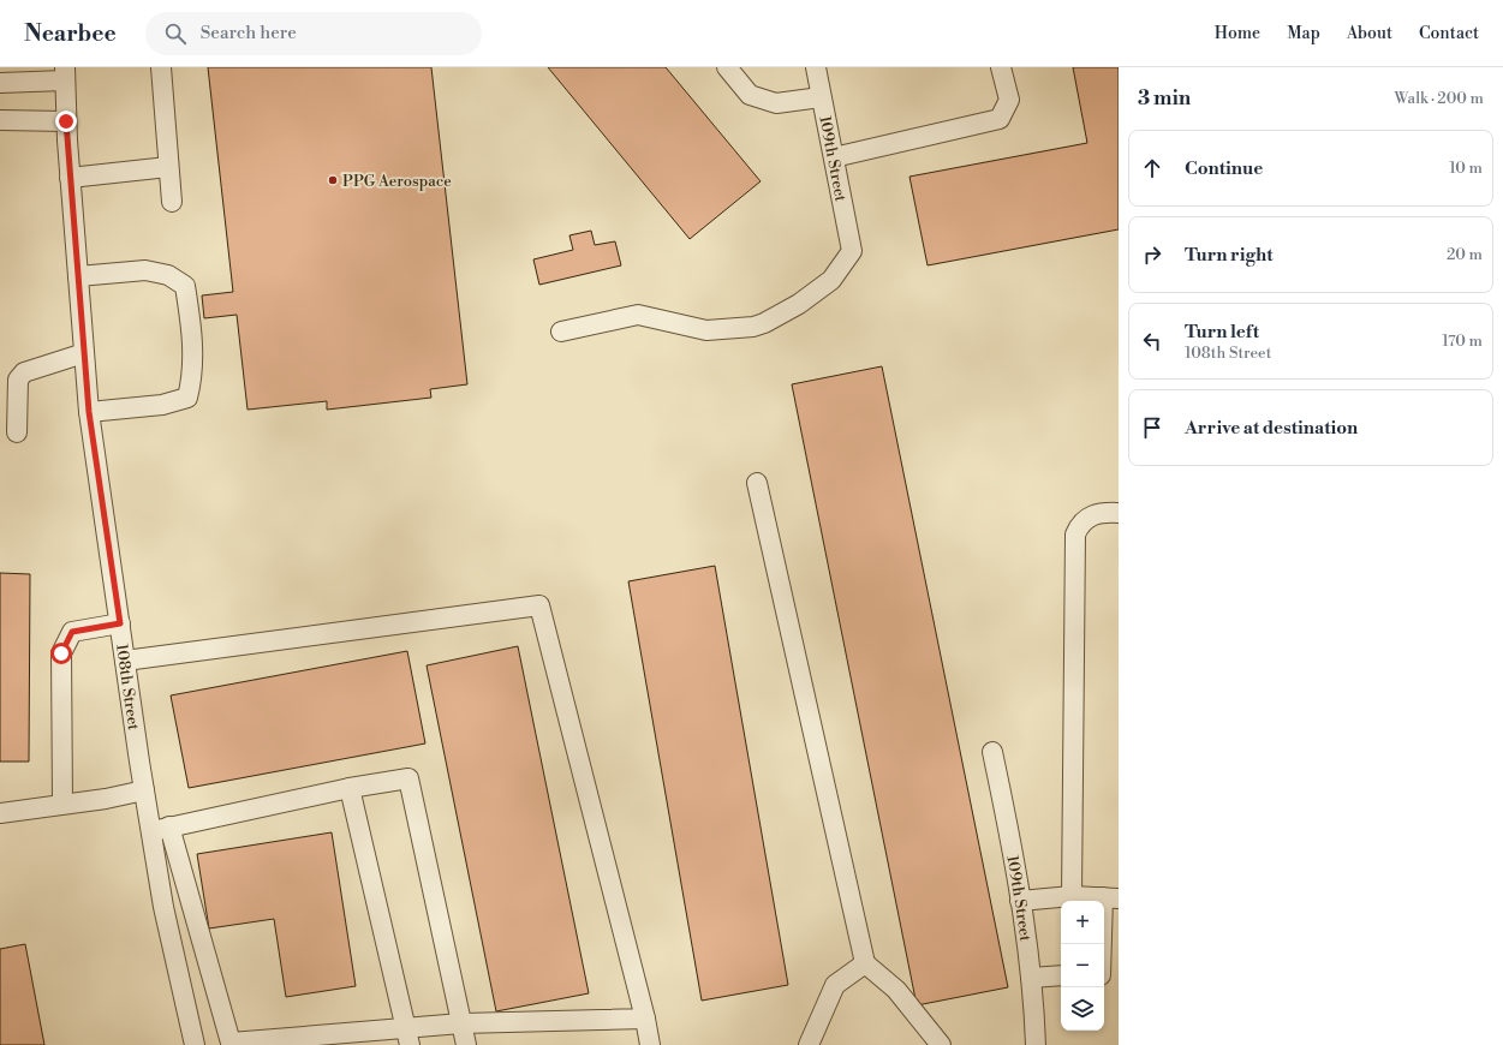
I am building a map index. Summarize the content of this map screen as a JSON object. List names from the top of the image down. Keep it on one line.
{"streets":{"street":["109th Street","108th Street"]},"places":["PPG Aerospace"],"page":{"header":"Nearbee","search":"Search here","nav":["Home","Map","About","Contact"],"heading":["3 min","Walk · 200 m"],"list":[["Continue","10 m"],["Turn right","20 m"],["Turn left","108th Street","170 m"],"Arrive at destination"],"map_buttons":["+","−"]}}
